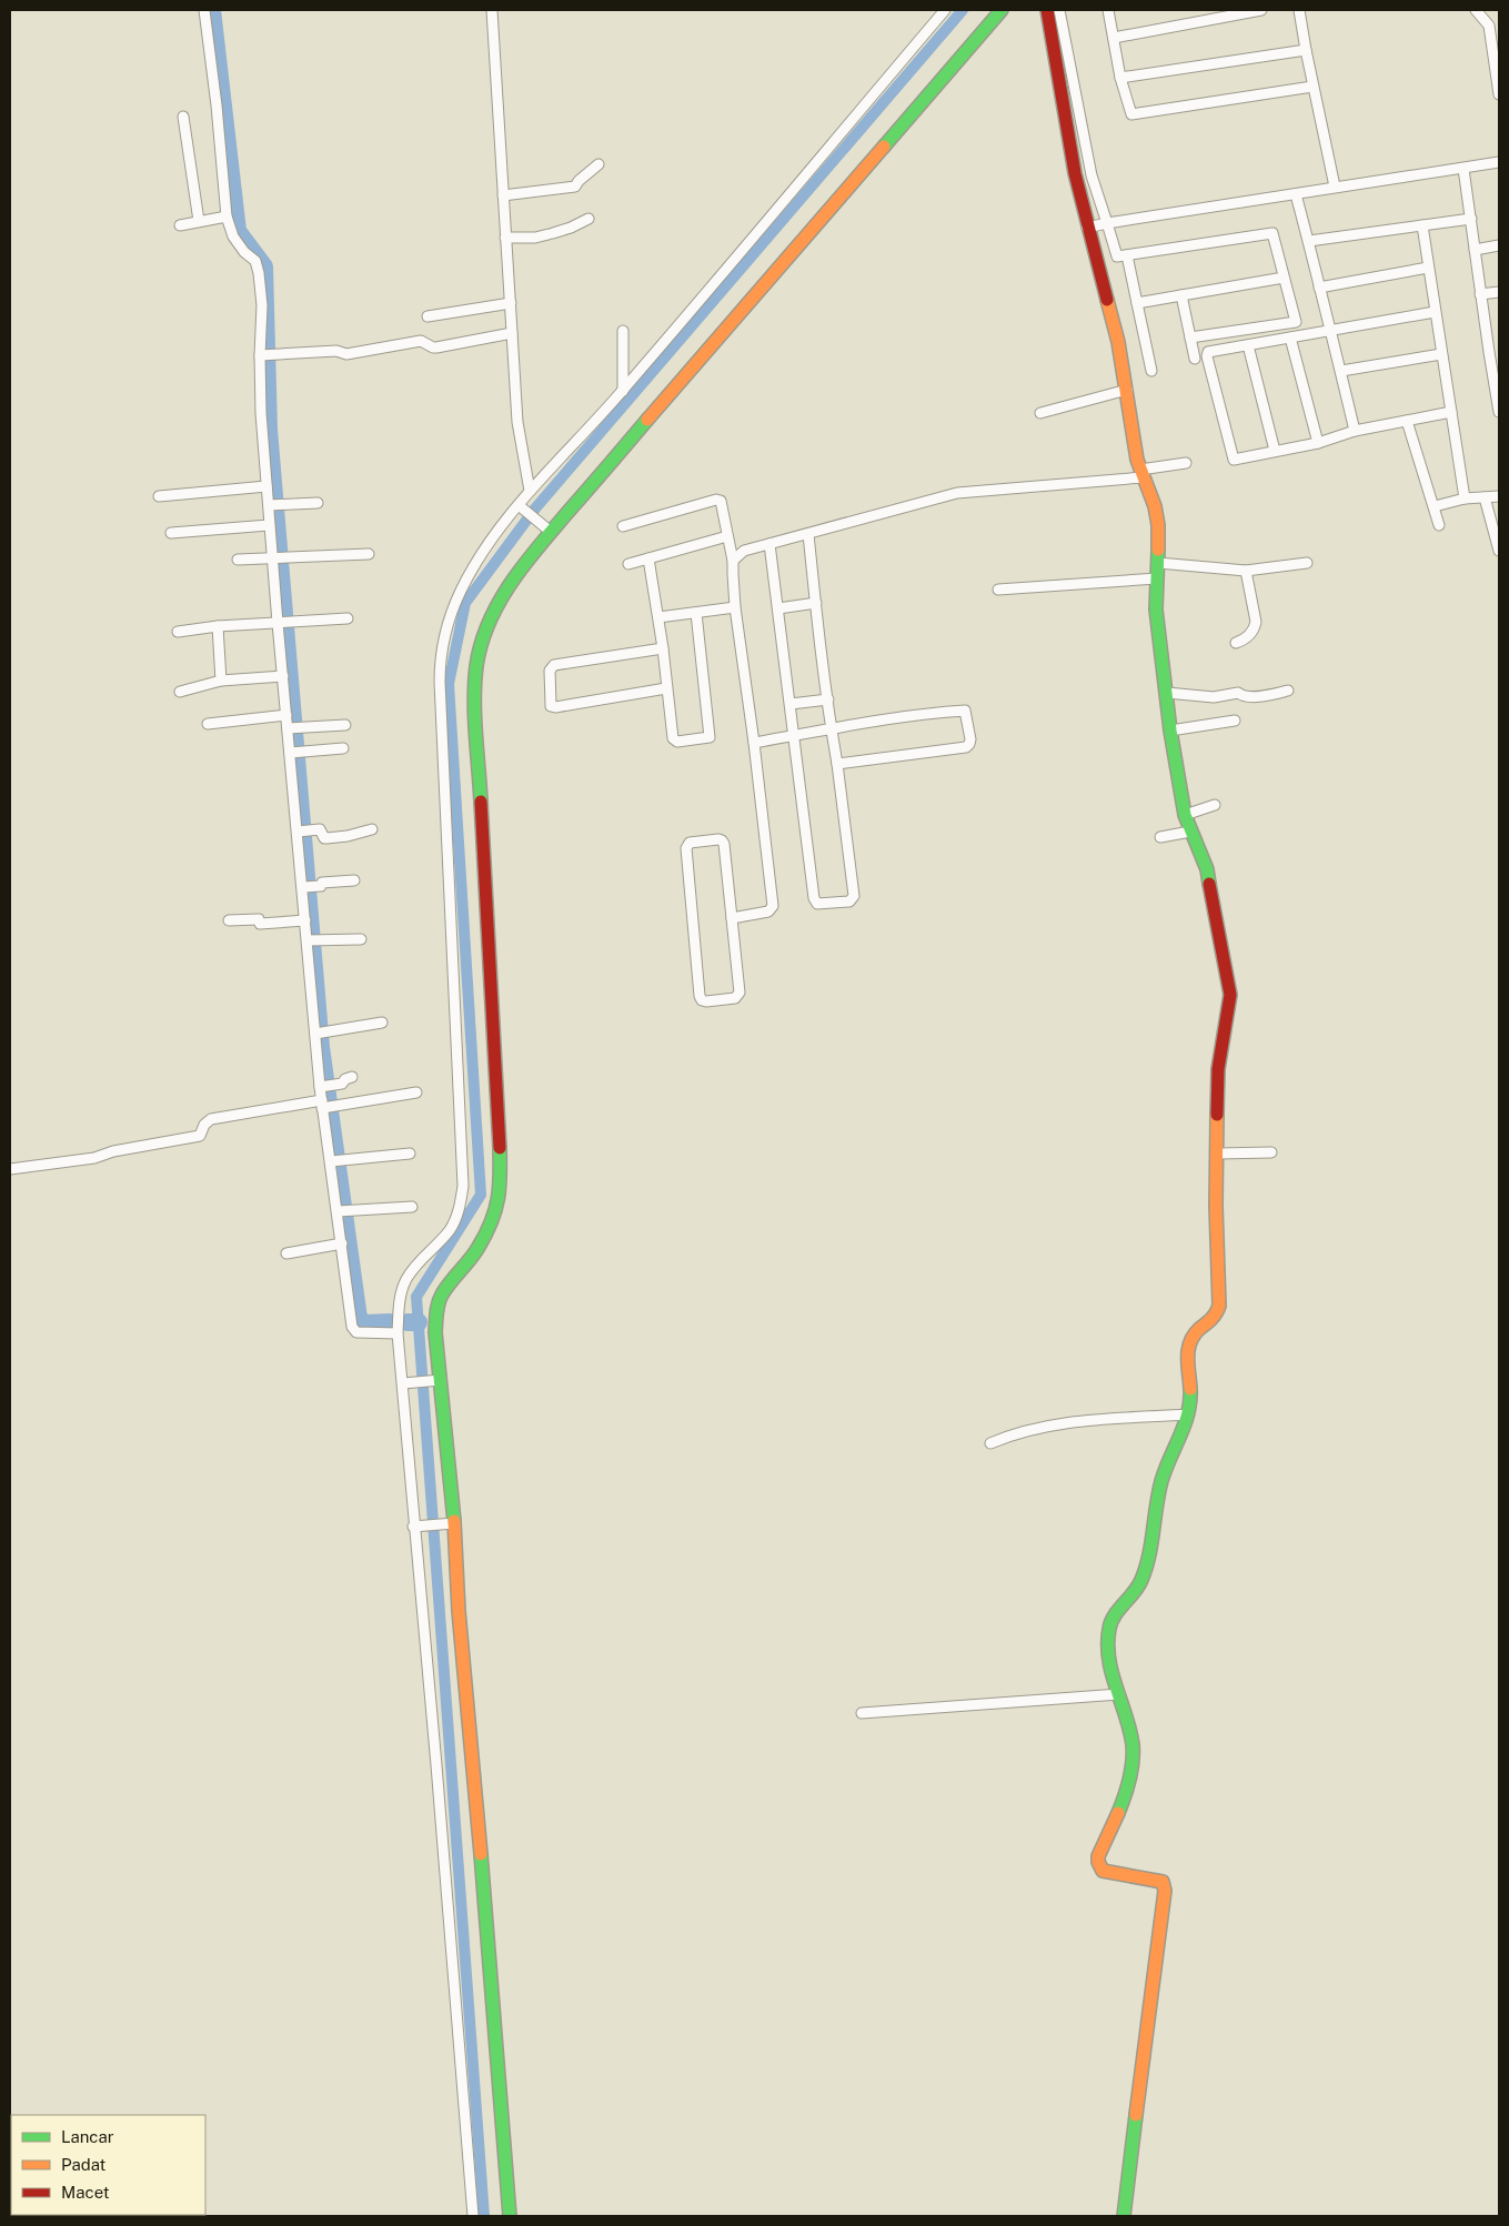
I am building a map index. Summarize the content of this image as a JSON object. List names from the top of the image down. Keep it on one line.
{"legend":["Lancar","Padat","Macet"]}
